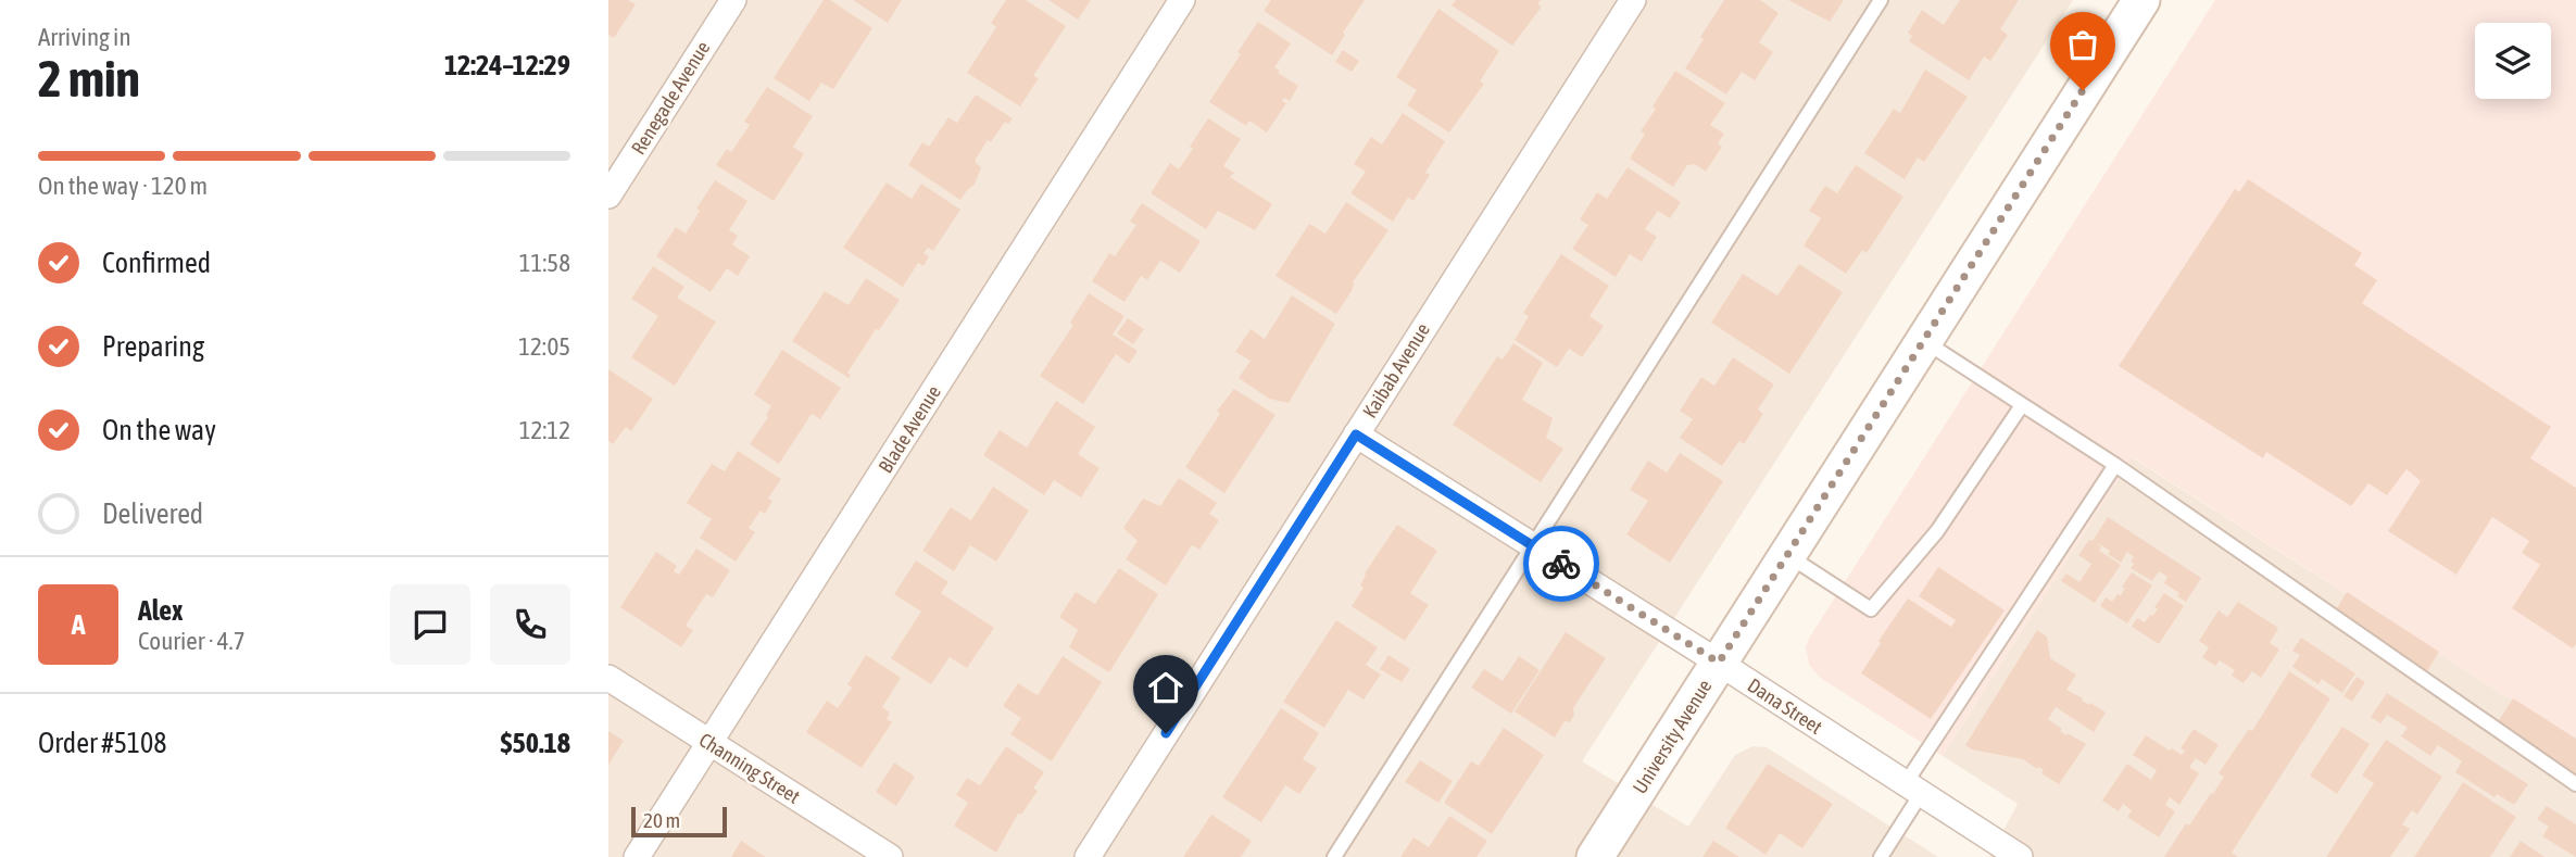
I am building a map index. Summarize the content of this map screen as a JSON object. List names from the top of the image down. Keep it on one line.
{"streets":{"street":["Renegade Avenue","Kaibab Avenue","Blade Avenue","Dana Street","University Avenue","Channing Street"]},"crossings":[["Kaibab Avenue","Dana Street"],["Blade Avenue","Channing Street"],["Dana Street","University Avenue"]],"scale_bar":"20 m","page":{"heading":["2 min","Arriving in","12:24–12:29"],"panel":["Alex","Courier · 4.7","Order #5108","$50.18"],"bar":"On the way · 120 m","list":[["Confirmed","11:58"],["Preparing","12:05"],["On the way","12:12"],"Delivered"],"round":"A","scale":"20 m"}}
